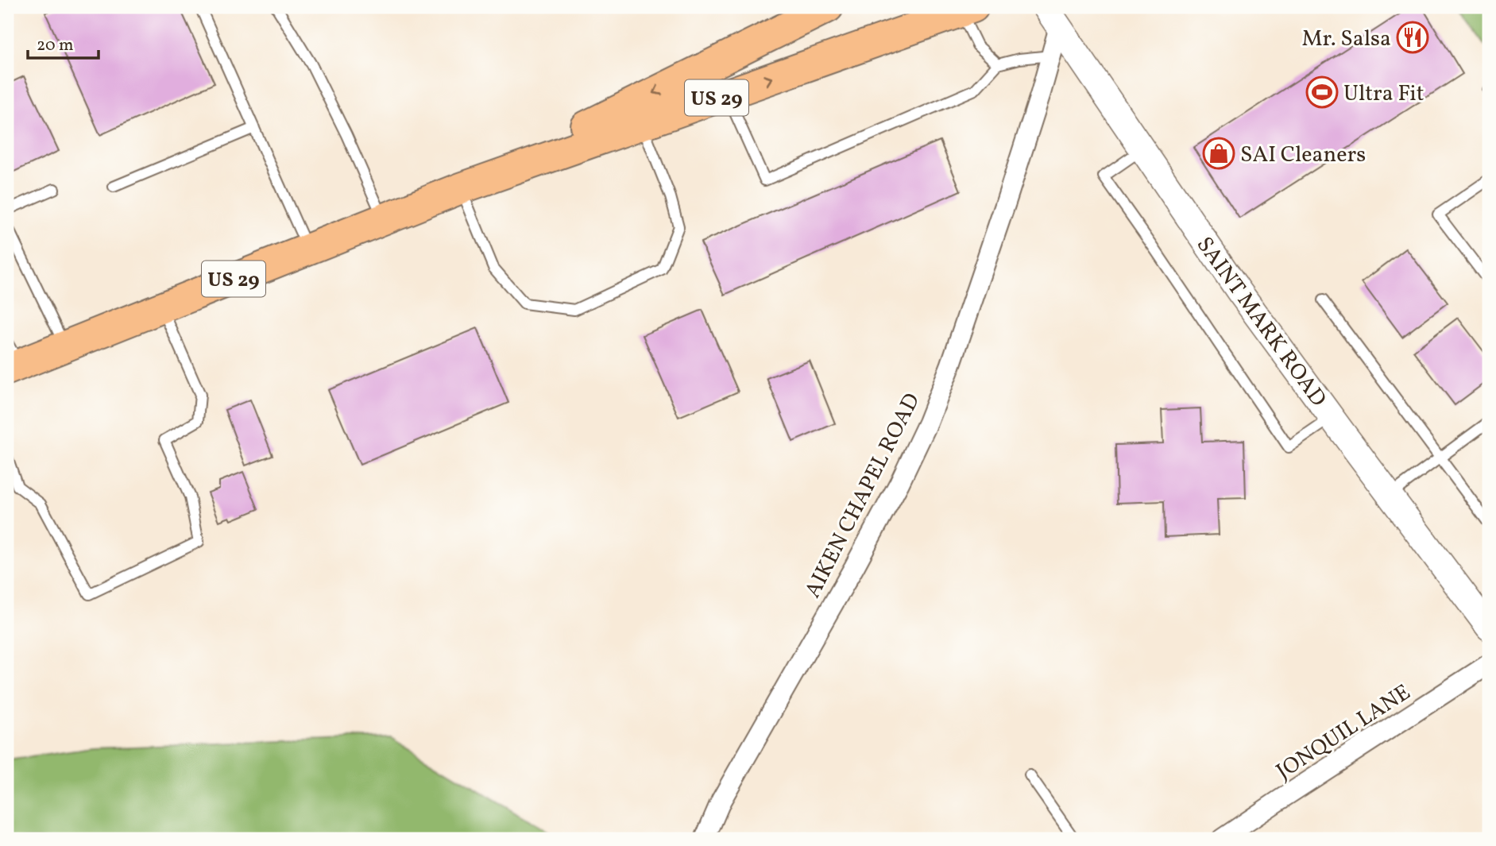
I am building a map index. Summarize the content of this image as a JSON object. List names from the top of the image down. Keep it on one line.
{"streets":{"main road":["US 29"],"street":["SAINT MARK ROAD","AIKEN CHAPEL ROAD","JONQUIL LANE"]},"crossings":[["SAINT MARK ROAD","AIKEN CHAPEL ROAD"]],"places":{"restaurant":["Mr. Salsa"],"sports":["Ultra Fit"],"shop":["SAI Cleaners"]},"scale_bar":"20 m"}
